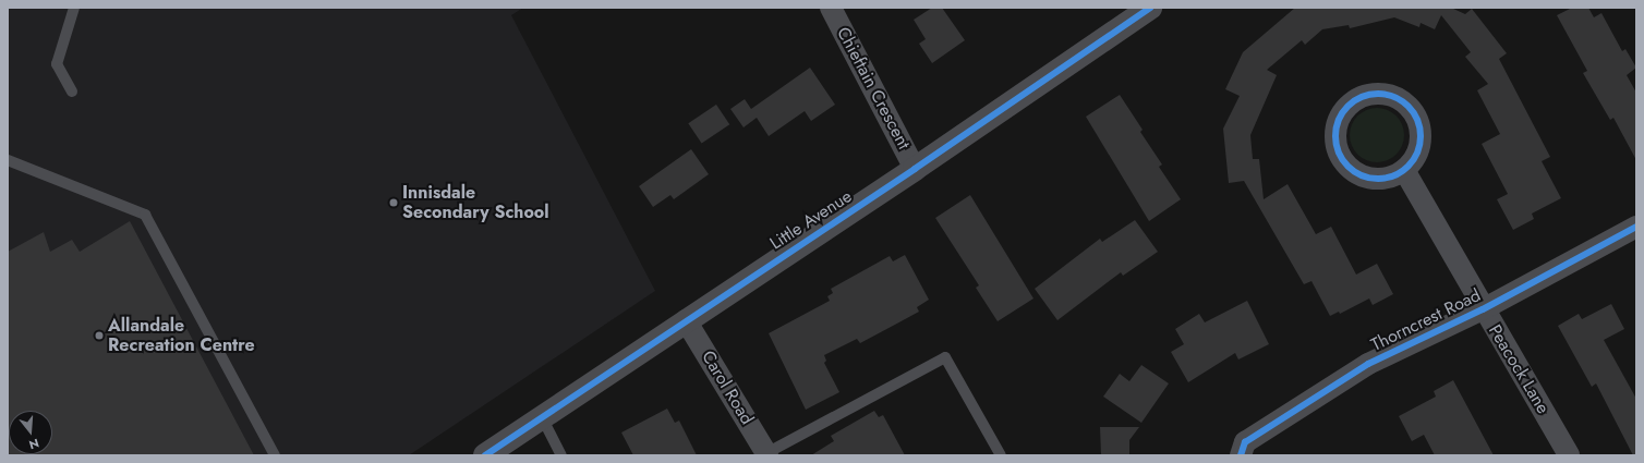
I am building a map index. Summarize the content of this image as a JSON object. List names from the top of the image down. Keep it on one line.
{"streets":{"street":["Chieftain Crescent","Little Avenue","Thorncrest Road","Peacock Lane","Carol Road"]},"crossings":[["Chieftain Crescent","Little Avenue"],["Little Avenue","Carol Road"],["Thorncrest Road","Peacock Lane"]],"places":["Innisdale Secondary School","Allandale Recreation Centre"],"north":"bottom"}
